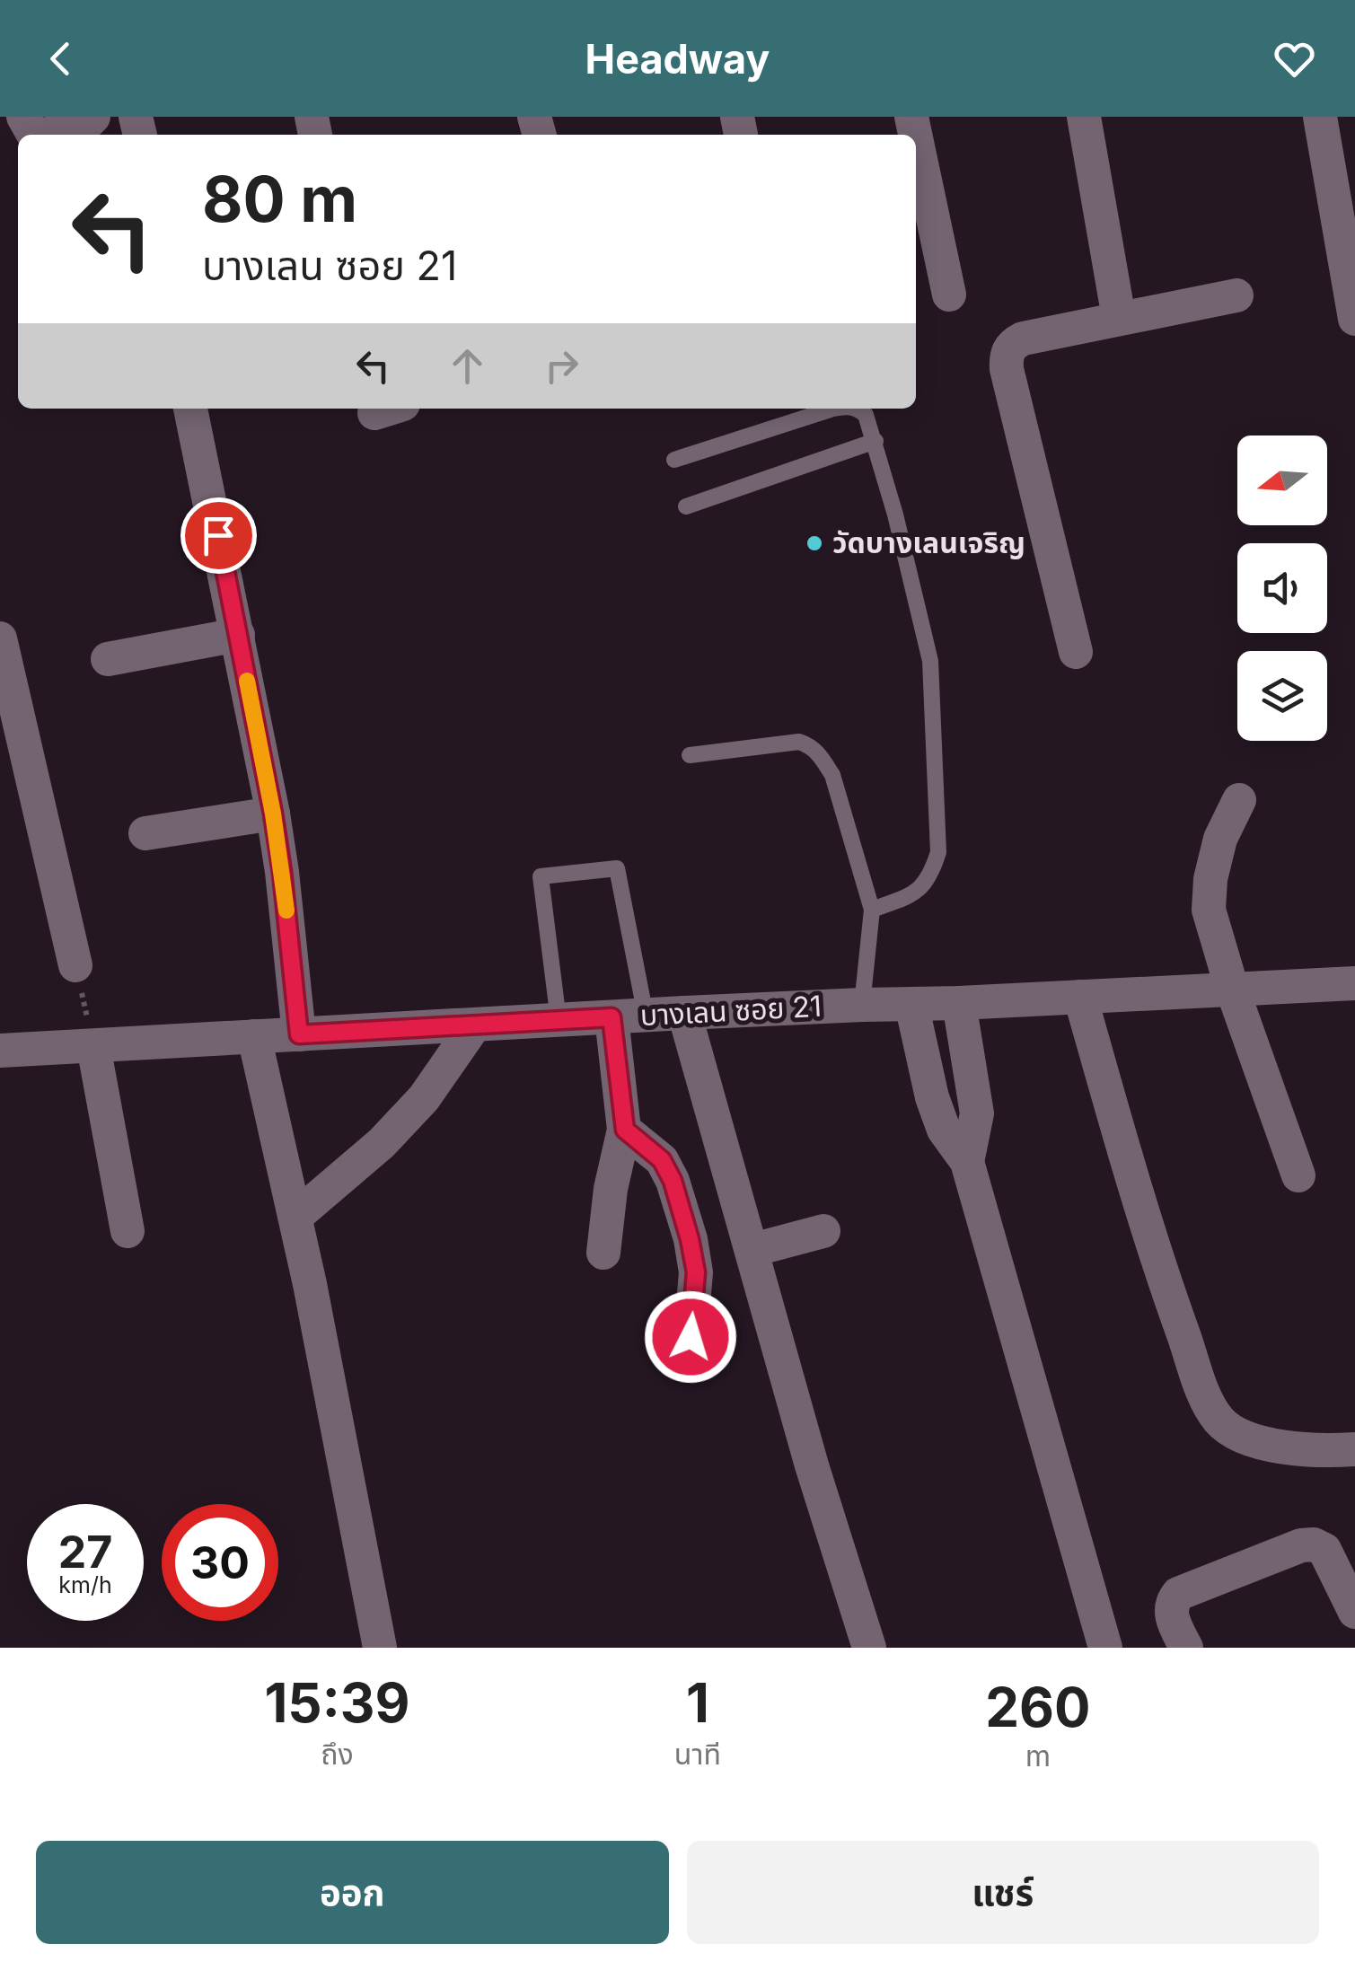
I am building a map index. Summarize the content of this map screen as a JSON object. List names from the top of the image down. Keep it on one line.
{"streets":{"street":["บางเลน ซอย 21"]},"places":["วัดบางเลนเจริญ"],"north":"left","page":{"header":"Headway","turn":["80 m","บางเลน ซอย 21"],"speed":"27 km/h","limit":"30","eta":["15:39","ถึง","1","นาที","260","m"],"buttons":["ออก","แชร์"]}}
